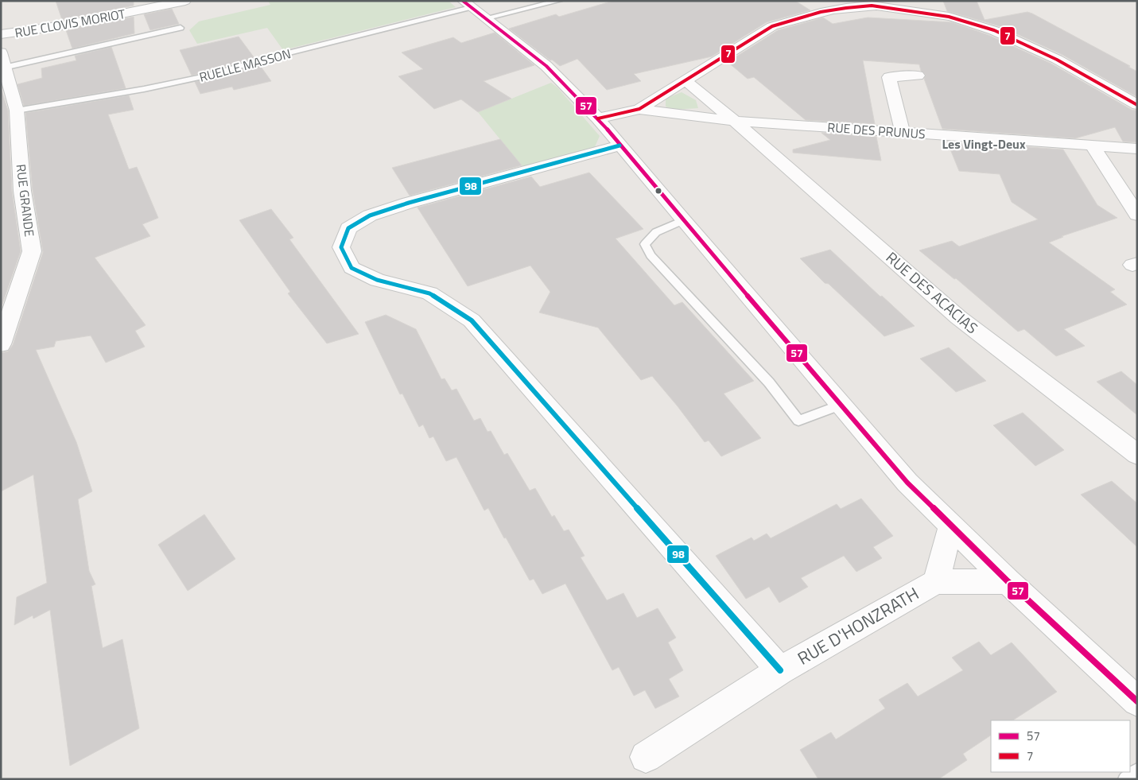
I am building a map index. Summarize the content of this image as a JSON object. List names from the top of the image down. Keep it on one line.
{"streets":{"street":["RUE CLOVIS MORIOT","RUE DES PRUNUS","RUE GRANDE","RUE DES ACACIAS","RUE D'HONZRATH"],"lane":["RUELLE MASSON"]},"crossings":[["RUELLE MASSON","RUE GRANDE"],["RUE DES PRUNUS","RUE DES ACACIAS"]],"districts":["Les Vingt-Deux"],"lines":["transit line 57","transit line 7","transit line 98"],"legend":["57","7"]}
